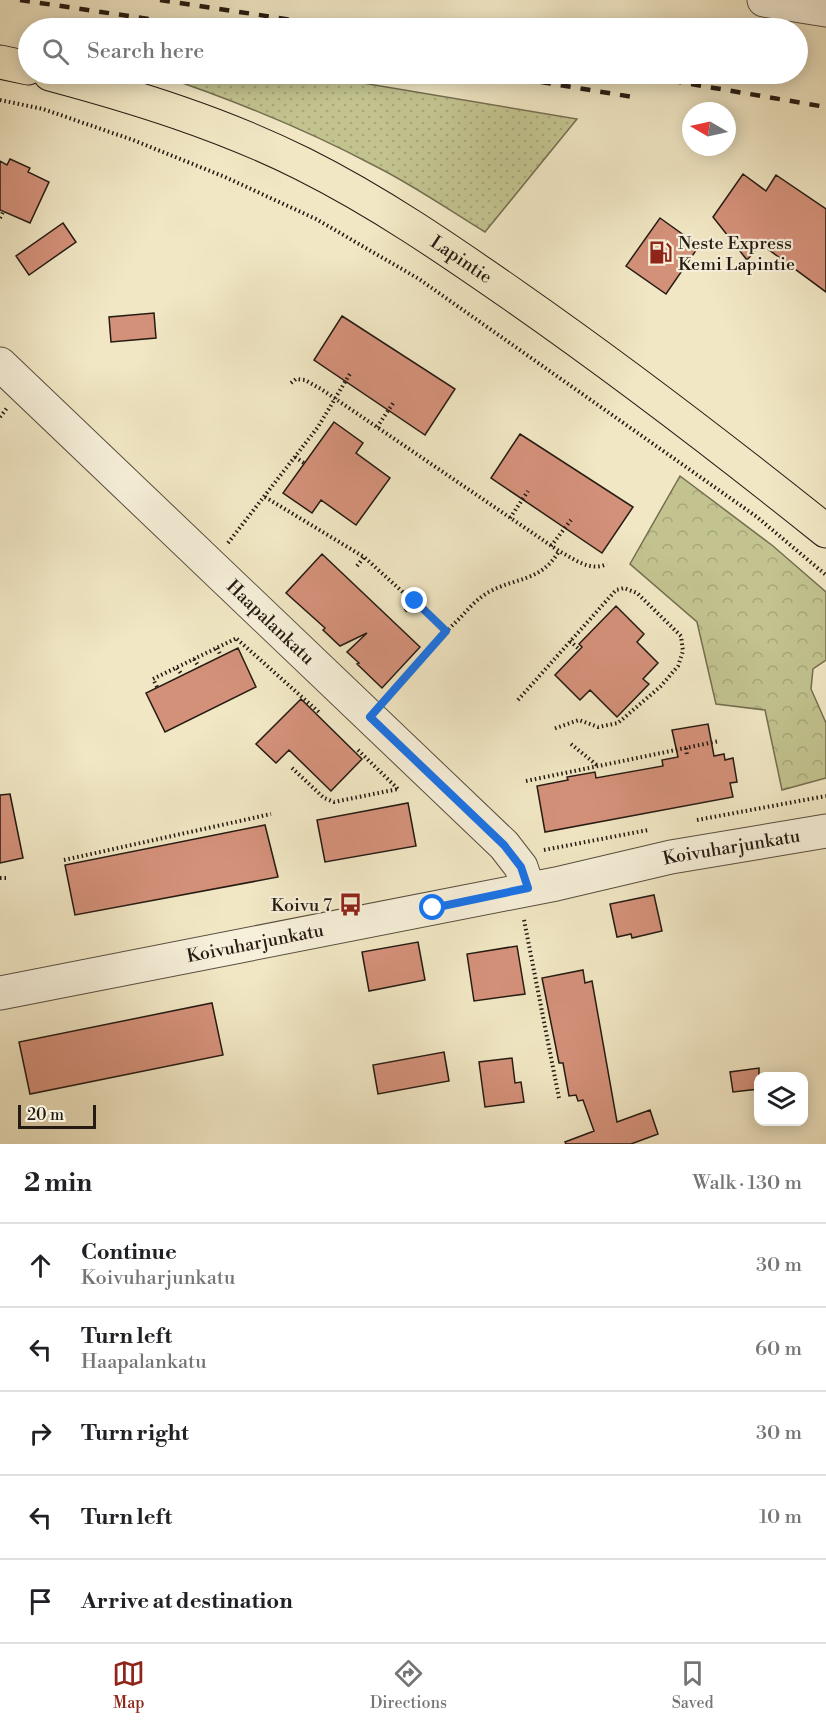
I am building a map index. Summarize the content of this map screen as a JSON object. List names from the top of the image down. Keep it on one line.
{"streets":{"main road":["Lapintie"],"street":["Haapalankatu","Koivuharjunkatu"]},"crossings":[["Haapalankatu","Koivuharjunkatu"]],"places":{"fuel station":["Neste Express Kemi Lapintie"],"bus stop":["Koivu 7"]},"scale_bar":"20 m","north":"left","page":{"search":"Search here","scale":"20 m","heading":["2 min","Walk · 130 m"],"list":[["Continue","Koivuharjunkatu","30 m"],["Turn left","Haapalankatu","60 m"],["Turn right","30 m"],["Turn left","10 m"],"Arrive at destination"],"nav":["Map","Directions","Saved"]}}
